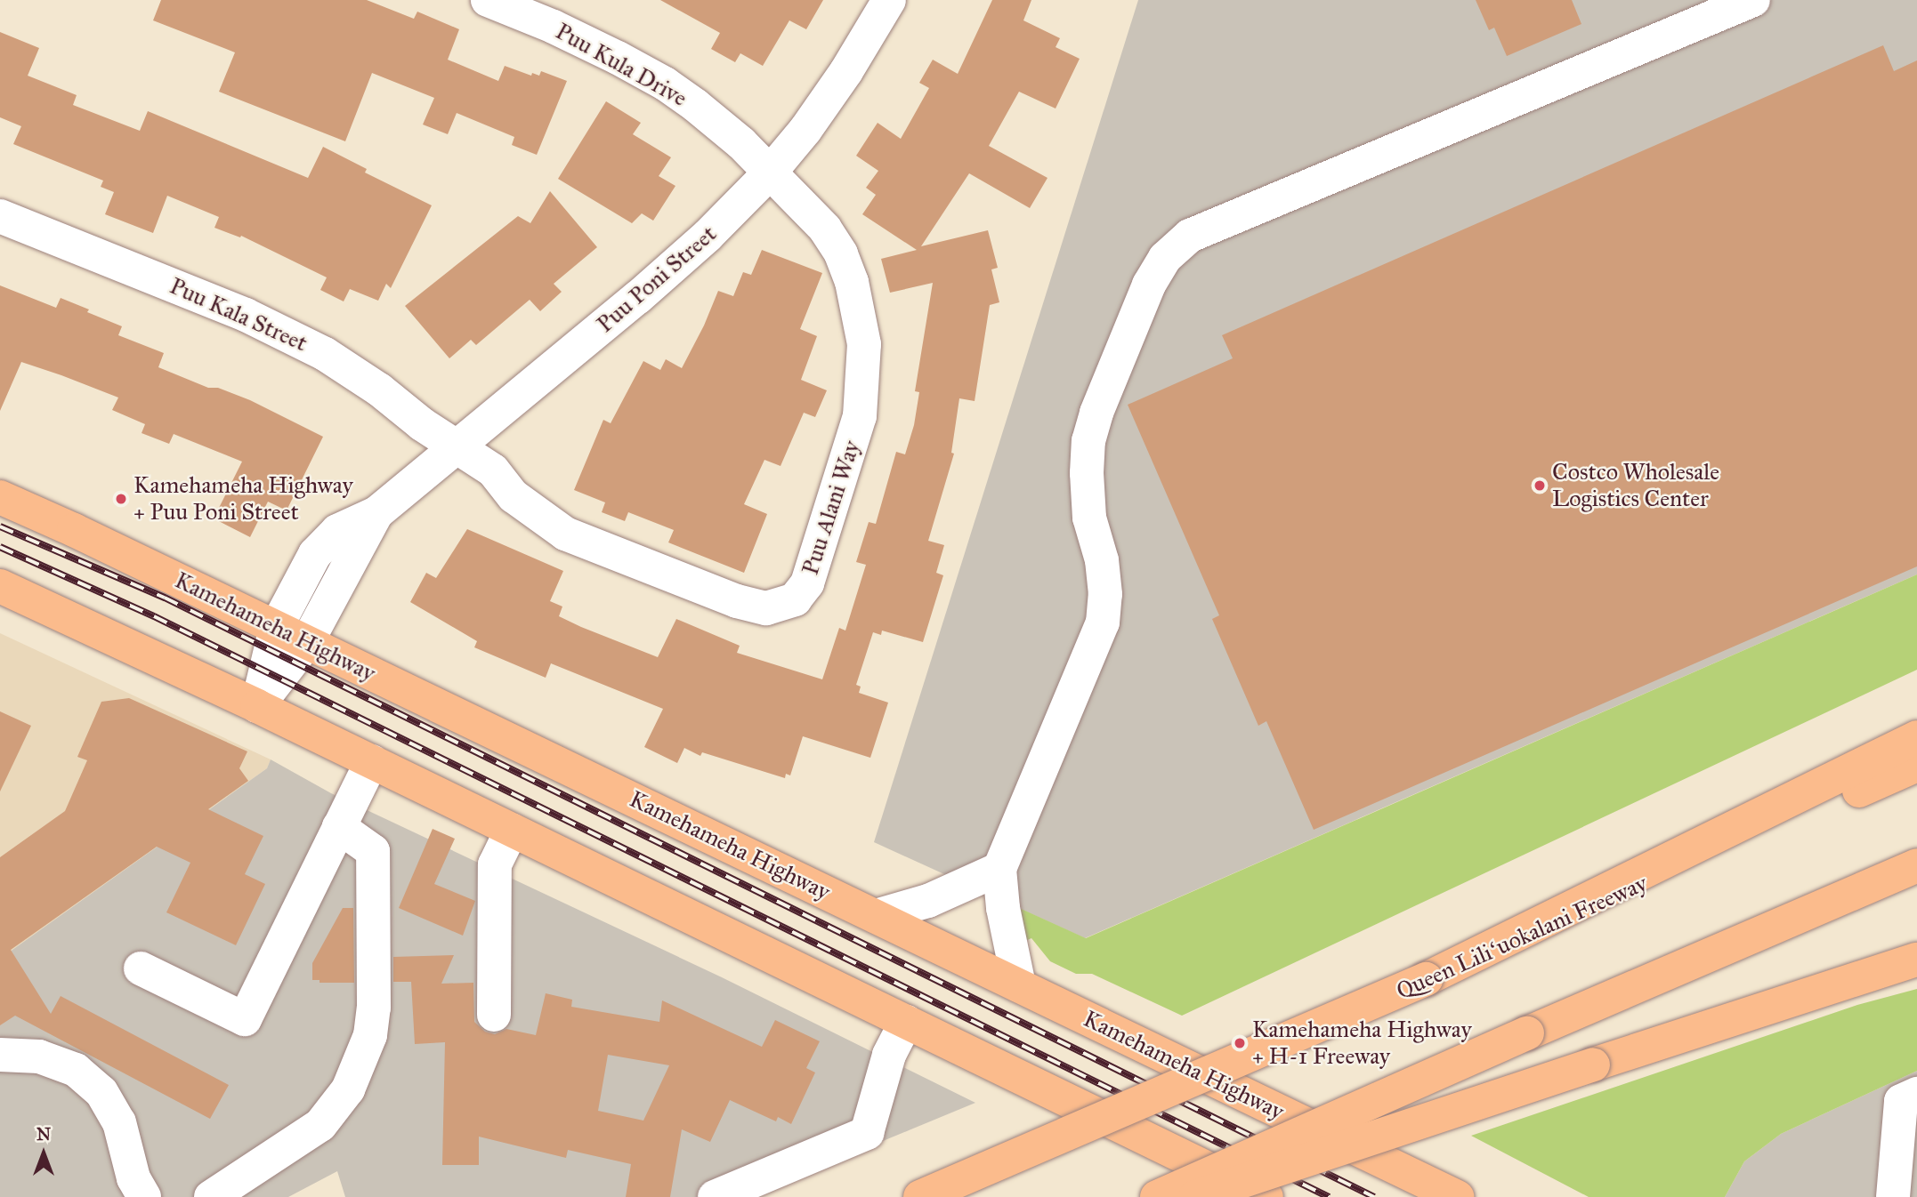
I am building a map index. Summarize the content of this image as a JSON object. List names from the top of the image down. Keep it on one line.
{"streets":{"main road":["Kamehameha Highway","Queen Liliʻuokalani Freeway"],"street":["Puu Kula Drive","Puu Poni Street","Puu Kala Street","Puu Alani Way"]},"crossings":[["Puu Kula Drive","Puu Poni Street"],["Puu Kula Drive","Puu Alani Way"],["Puu Poni Street","Puu Kala Street"],["Puu Poni Street","Puu Alani Way"],["Puu Poni Street","Kamehameha Highway"],["Puu Kala Street","Puu Alani Way"]],"places":["Costco Wholesale Logistics Center","Kamehameha Highway + Puu Poni Street","Kamehameha Highway + H-1 Freeway"],"north":"top"}
